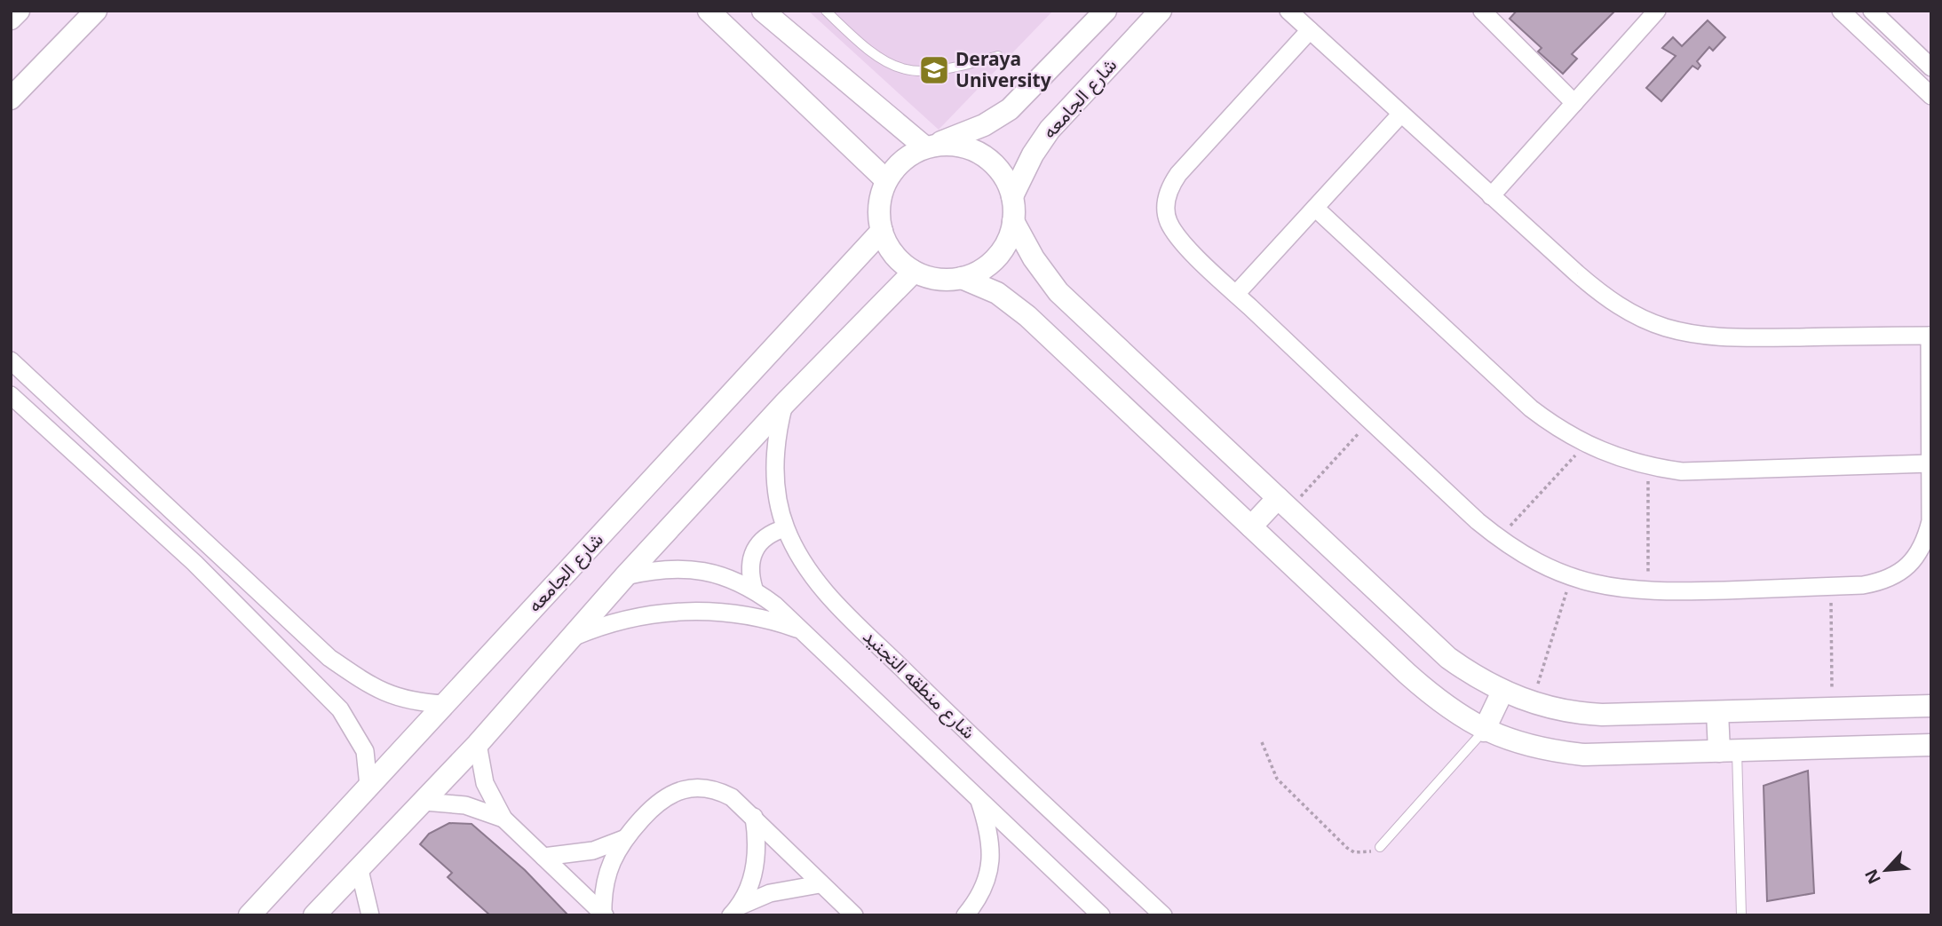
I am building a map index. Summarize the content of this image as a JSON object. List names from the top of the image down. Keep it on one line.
{"streets":{"street":["شارع الجامعه","شارع منطقه التجنيد"]},"places":{"school or university":["Deraya University"]},"north":"bottom left"}
